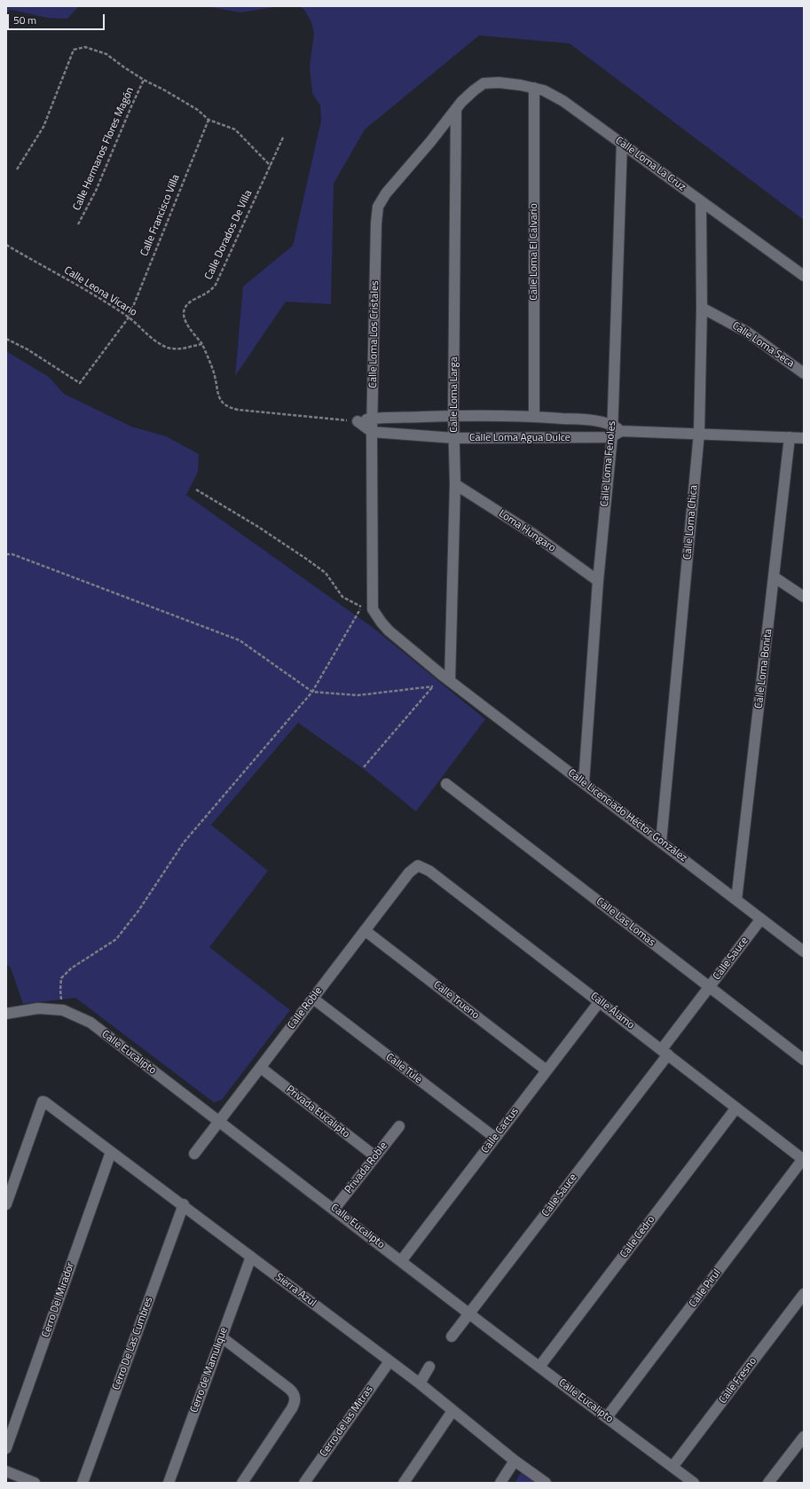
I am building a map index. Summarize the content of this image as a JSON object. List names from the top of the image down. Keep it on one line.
{"streets":{"street":["Calle Loma La Cruz","Calle Loma El Calvario","Calle Loma Los Cristales","Calle Loma Seca","Calle Loma Larga","Calle Loma Agua Dulce","Calle Loma Fenoles","Calle Loma Chica","Loma Hungaro","Calle Loma Bonita","Calle Licenciado Héctor González","Calle Las Lomas","Calle Sauce","Calle Trueno","Calle Roble","Calle Álamo","Calle Eucalipto","Calle Tule","Privada Eucalipto","Calle Cactus","Privada Roble","Calle Cedro","Calle Pirul","Sierra Azul","Cerro Del Mirador","Cerro De Las Cumbres","Cerro de Mamulique","Calle Fresno","Cerro de las Mitras"],"path":["Calle Hermanos Flores Magón","Calle Francisco Villa","Calle Dorados De Villa","Calle Leona Vicario"]},"crossings":[["Calle Loma La Cruz","Calle Loma El Calvario"],["Calle Loma La Cruz","Calle Loma Los Cristales"],["Calle Loma La Cruz","Calle Loma Fenoles"],["Calle Loma La Cruz","Calle Loma Chica"],["Calle Francisco Villa","Calle Leona Vicario"],["Calle Dorados De Villa","Calle Leona Vicario"],["Calle Loma El Calvario","Calle Loma Agua Dulce"],["Calle Loma Los Cristales","Calle Loma Larga"],["Calle Loma Los Cristales","Calle Loma Agua Dulce"],["Calle Loma Los Cristales","Calle Licenciado Héctor González"],["Calle Loma Seca","Calle Loma Chica"],["Calle Loma Larga","Calle Loma Agua Dulce"],["Calle Loma Larga","Loma Hungaro"],["Calle Loma Larga","Calle Licenciado Héctor González"],["Calle Loma Agua Dulce","Calle Loma Fenoles"],["Calle Loma Agua Dulce","Calle Loma Chica"],["Calle Loma Agua Dulce","Calle Loma Bonita"],["Calle Loma Fenoles","Loma Hungaro"],["Calle Loma Fenoles","Calle Licenciado Héctor González"],["Calle Loma Chica","Calle Licenciado Héctor González"],["Calle Loma Bonita","Calle Licenciado Héctor González"],["Calle Licenciado Héctor González","Calle Sauce"],["Calle Las Lomas","Calle Sauce"],["Calle Sauce","Calle Álamo"],["Calle Sauce","Calle Eucalipto"],["Calle Trueno","Calle Roble"],["Calle Trueno","Calle Cactus"],["Calle Roble","Calle Álamo"],["Calle Roble","Calle Eucalipto"],["Calle Roble","Calle Tule"],["Calle Roble","Privada Eucalipto"],["Calle Álamo","Calle Cactus"],["Calle Álamo","Calle Cedro"],["Calle Álamo","Calle Pirul"],["Calle Eucalipto","Calle Cactus"],["Calle Eucalipto","Privada Roble"],["Calle Eucalipto","Calle Cedro"],["Calle Eucalipto","Calle Pirul"],["Calle Eucalipto","Calle Fresno"],["Calle Tule","Calle Cactus"],["Privada Eucalipto","Privada Roble"],["Sierra Azul","Cerro Del Mirador"],["Sierra Azul","Cerro De Las Cumbres"],["Sierra Azul","Cerro de Mamulique"],["Sierra Azul","Cerro de las Mitras"]],"scale_bar":"50 m"}
